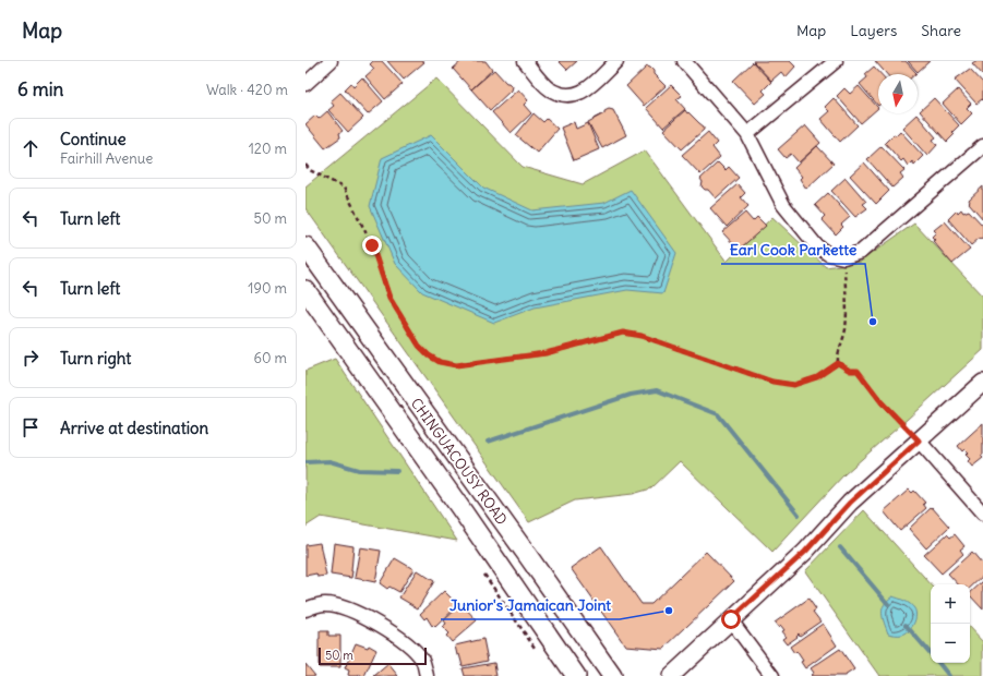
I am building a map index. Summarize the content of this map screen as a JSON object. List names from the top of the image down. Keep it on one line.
{"streets":{"main road":["CHINGUACOUSY ROAD"]},"places":["Earl Cook Parkette","Junior's Jamaican Joint"],"scale_bar":"50 m","north":"bottom","page":{"header":"Map","nav":["Map","Layers","Share"],"heading":["6 min","Walk · 420 m"],"list":[["Continue","Fairhill Avenue","120 m"],["Turn left","50 m"],["Turn left","190 m"],["Turn right","60 m"],"Arrive at destination"],"map_buttons":["+","−"],"scale":"50 m"}}
